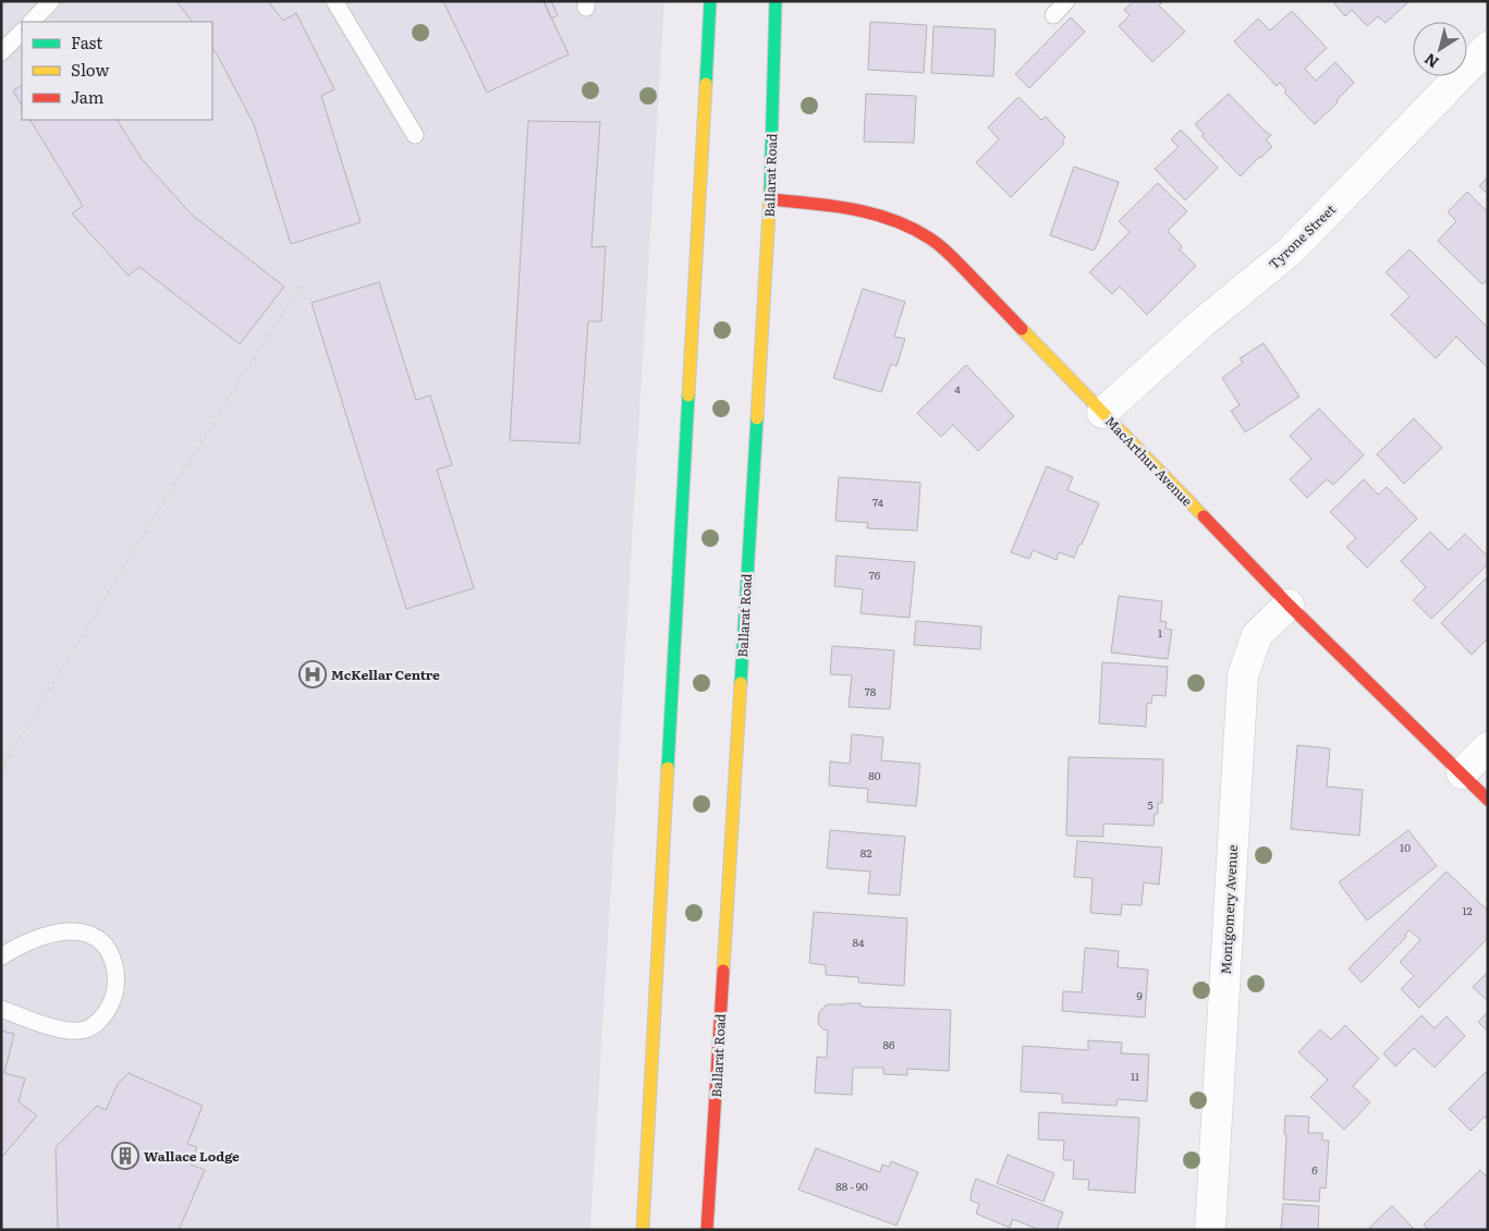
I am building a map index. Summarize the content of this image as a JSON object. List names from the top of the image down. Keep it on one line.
{"streets":{"main road":["Ballarat Road","MacArthur Avenue"],"street":["Tyrone Street","Montgomery Avenue"]},"crossings":[["Ballarat Road","MacArthur Avenue"],["Tyrone Street","MacArthur Avenue"],["MacArthur Avenue","Montgomery Avenue"]],"places":{"hospital":["McKellar Centre"],"building":["Wallace Lodge"]},"house_numbers":["4","74","76","1","78","80","5","10","82","12","84","9","86","11","6","88 - 90"],"legend":["Fast","Slow","Jam"],"north":"bottom left"}
